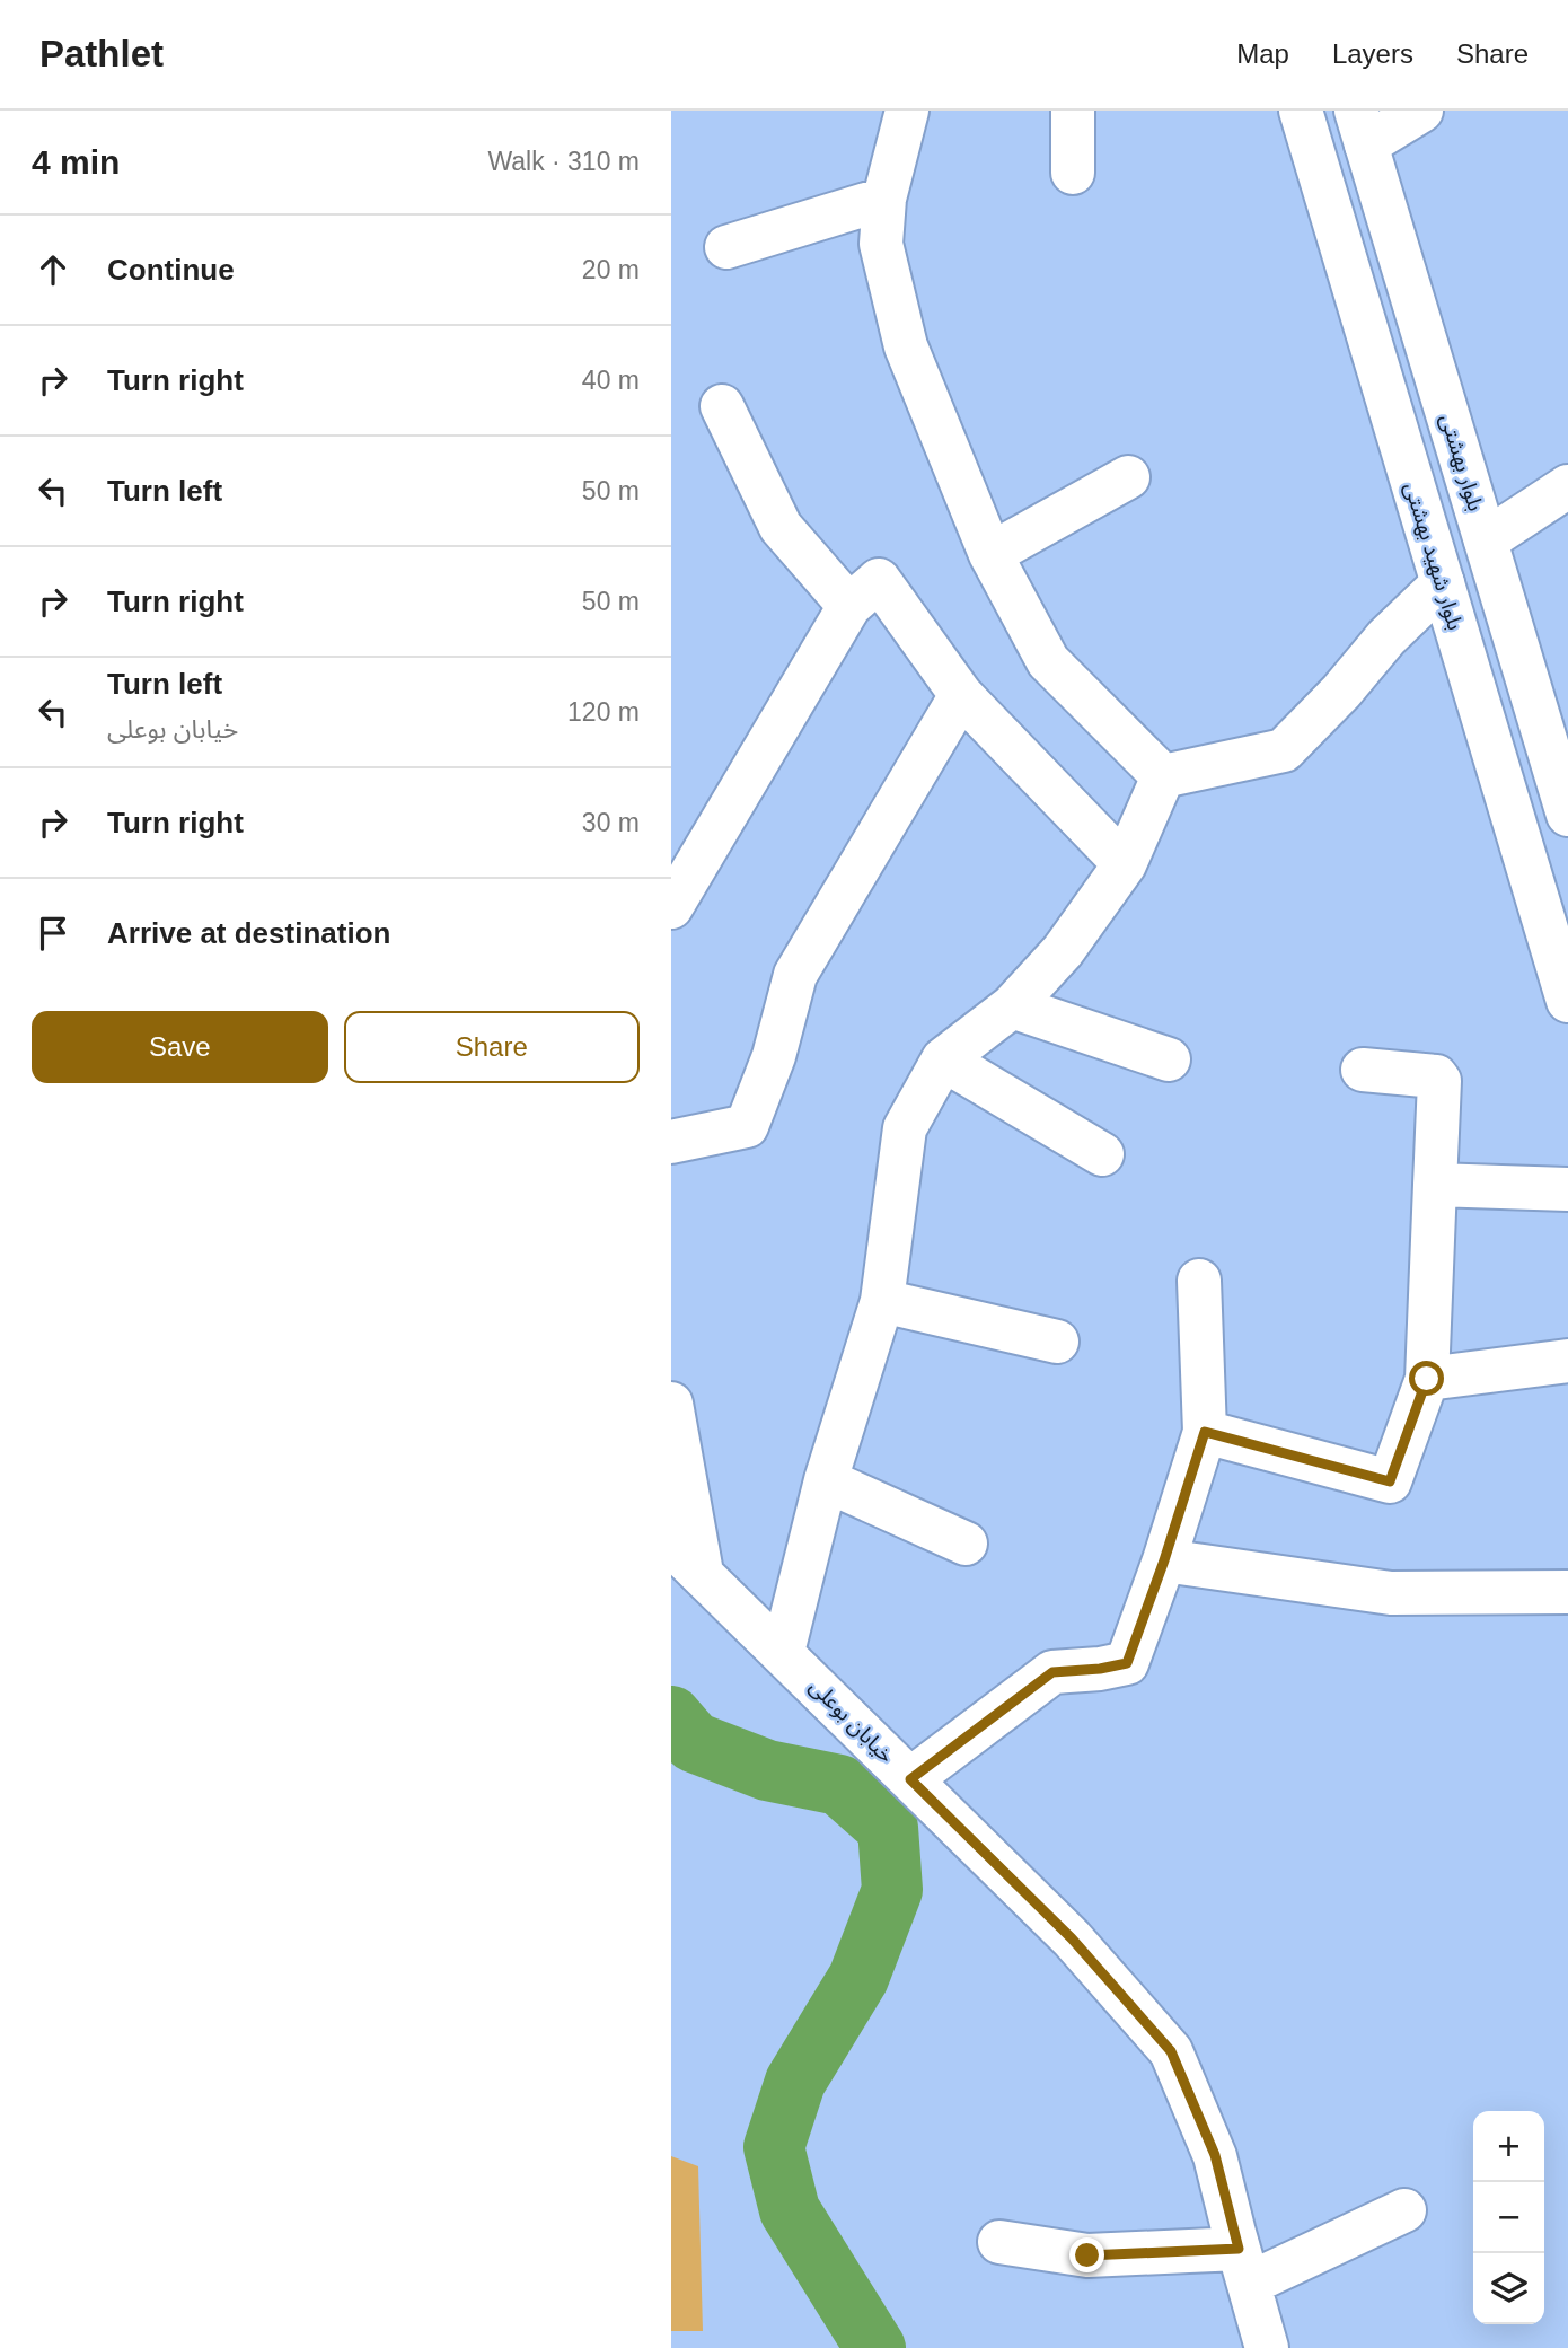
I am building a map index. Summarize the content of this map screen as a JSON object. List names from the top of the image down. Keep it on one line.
{"streets":{"street":["بلوار بهشتی","بلوار شهید بهشتی","خیابان بوعلی"]},"page":{"header":"Pathlet","nav":["Map","Layers","Share"],"heading":["4 min","Walk · 310 m"],"list":[["Continue","20 m"],["Turn right","40 m"],["Turn left","50 m"],["Turn right","50 m"],["Turn left","خیابان بوعلی","120 m"],["Turn right","30 m"],"Arrive at destination"],"buttons":["Save","Share"],"map_buttons":["+","−"]}}
